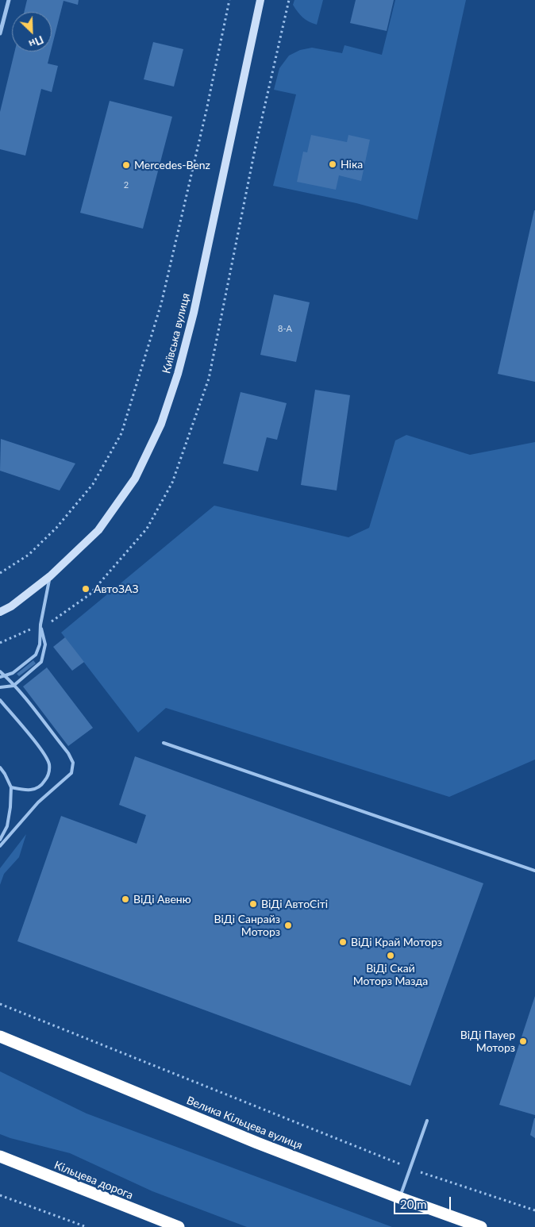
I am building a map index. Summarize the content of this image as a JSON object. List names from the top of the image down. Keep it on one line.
{"streets":{"highway":["Велика Кільцева вулиця","Кільцева дорога"],"main road":["Київська вулиця"]},"places":["Ніка","Mercedes-Benz","АвтоЗАЗ","ВіДі Авеню","ВіДі АвтоСіті","ВіДі Санрайз Моторз","ВіДі Край Моторз","ВіДі Скай Моторз Мазда","ВіДі Пауер Моторз"],"house_numbers":["2","8-А"],"scale_bar":"20 m","north":"bottom right"}
